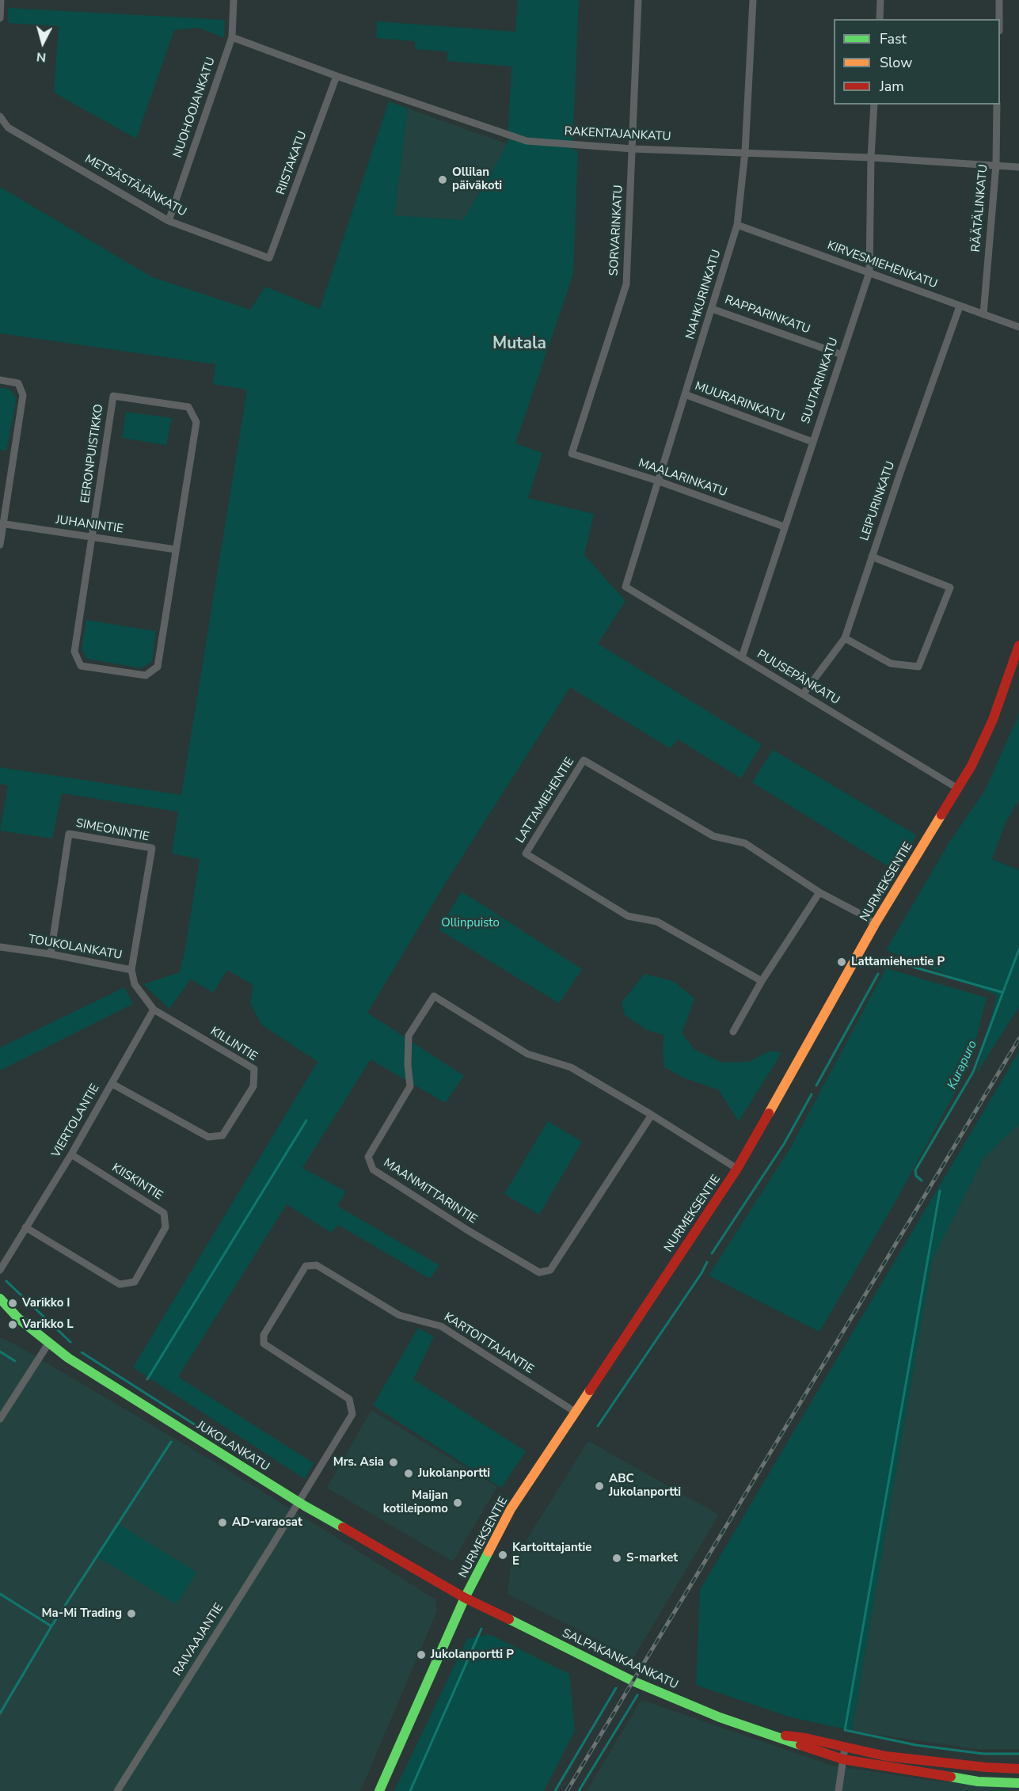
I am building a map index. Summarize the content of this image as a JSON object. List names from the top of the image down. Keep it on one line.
{"streets":{"main road":["NURMEKSENTIE","JUKOLANKATU","SALPAKANKAANKATU"],"street":["NUOHOOJANKATU","RAKENTAJANKATU","RIISTAKATU","METSÄSTÄJÄNKATU","RÄÄTÄLINKATU","SORVARINKATU","KIRVESMIEHENKATU","NAHKURINKATU","RAPPARINKATU","SUUTARINKATU","MUURARINKATU","EERONPUISTIKKO","MAALARINKATU","LEIPURINKATU","JUHANINTIE","PUUSEPÄNKATU","LATTAMIEHENTIE","SIMEONINTIE","TOUKOLANKATU","KILLINTIE","VIERTOLANTIE","KIISKINTIE","MAANMITTARINTIE","KARTOITTAJANTIE","RAIVAAJANTIE"]},"crossings":[["NUOHOOJANKATU","RAKENTAJANKATU"],["NUOHOOJANKATU","METSÄSTÄJÄNKATU"],["RAKENTAJANKATU","RIISTAKATU"],["RAKENTAJANKATU","RÄÄTÄLINKATU"],["RAKENTAJANKATU","SORVARINKATU"],["RAKENTAJANKATU","NAHKURINKATU"],["RAKENTAJANKATU","SUUTARINKATU"],["RIISTAKATU","METSÄSTÄJÄNKATU"],["RÄÄTÄLINKATU","KIRVESMIEHENKATU"],["SORVARINKATU","MAALARINKATU"],["KIRVESMIEHENKATU","NAHKURINKATU"],["KIRVESMIEHENKATU","SUUTARINKATU"],["KIRVESMIEHENKATU","LEIPURINKATU"],["NAHKURINKATU","RAPPARINKATU"],["NAHKURINKATU","MUURARINKATU"],["NAHKURINKATU","MAALARINKATU"],["NAHKURINKATU","PUUSEPÄNKATU"],["RAPPARINKATU","SUUTARINKATU"],["SUUTARINKATU","MUURARINKATU"],["SUUTARINKATU","MAALARINKATU"],["SUUTARINKATU","PUUSEPÄNKATU"],["EERONPUISTIKKO","JUHANINTIE"],["LEIPURINKATU","PUUSEPÄNKATU"],["PUUSEPÄNKATU","NURMEKSENTIE"],["LATTAMIEHENTIE","NURMEKSENTIE"],["SIMEONINTIE","TOUKOLANKATU"],["NURMEKSENTIE","MAANMITTARINTIE"],["NURMEKSENTIE","KARTOITTAJANTIE"],["NURMEKSENTIE","JUKOLANKATU"],["NURMEKSENTIE","SALPAKANKAANKATU"],["TOUKOLANKATU","KILLINTIE"],["TOUKOLANKATU","VIERTOLANTIE"],["KILLINTIE","VIERTOLANTIE"],["VIERTOLANTIE","KIISKINTIE"],["KARTOITTAJANTIE","JUKOLANKATU"],["KARTOITTAJANTIE","RAIVAAJANTIE"],["JUKOLANKATU","RAIVAAJANTIE"],["JUKOLANKATU","SALPAKANKAANKATU"]],"districts":["Mutala"],"water":["Kurapuro"],"parks":["Ollinpuisto"],"places":["Ollilan päiväkoti","Lattamiehentie P","Varikko I","Varikko L","Mrs. Asia","Jukolanportti","ABC Jukolanportti","Maijan kotileipomo","AD-varaosat","Kartoittajantie E","S-market","Ma-Mi Trading","Jukolanportti P"],"legend":["Fast","Slow","Jam"],"north":"bottom"}
